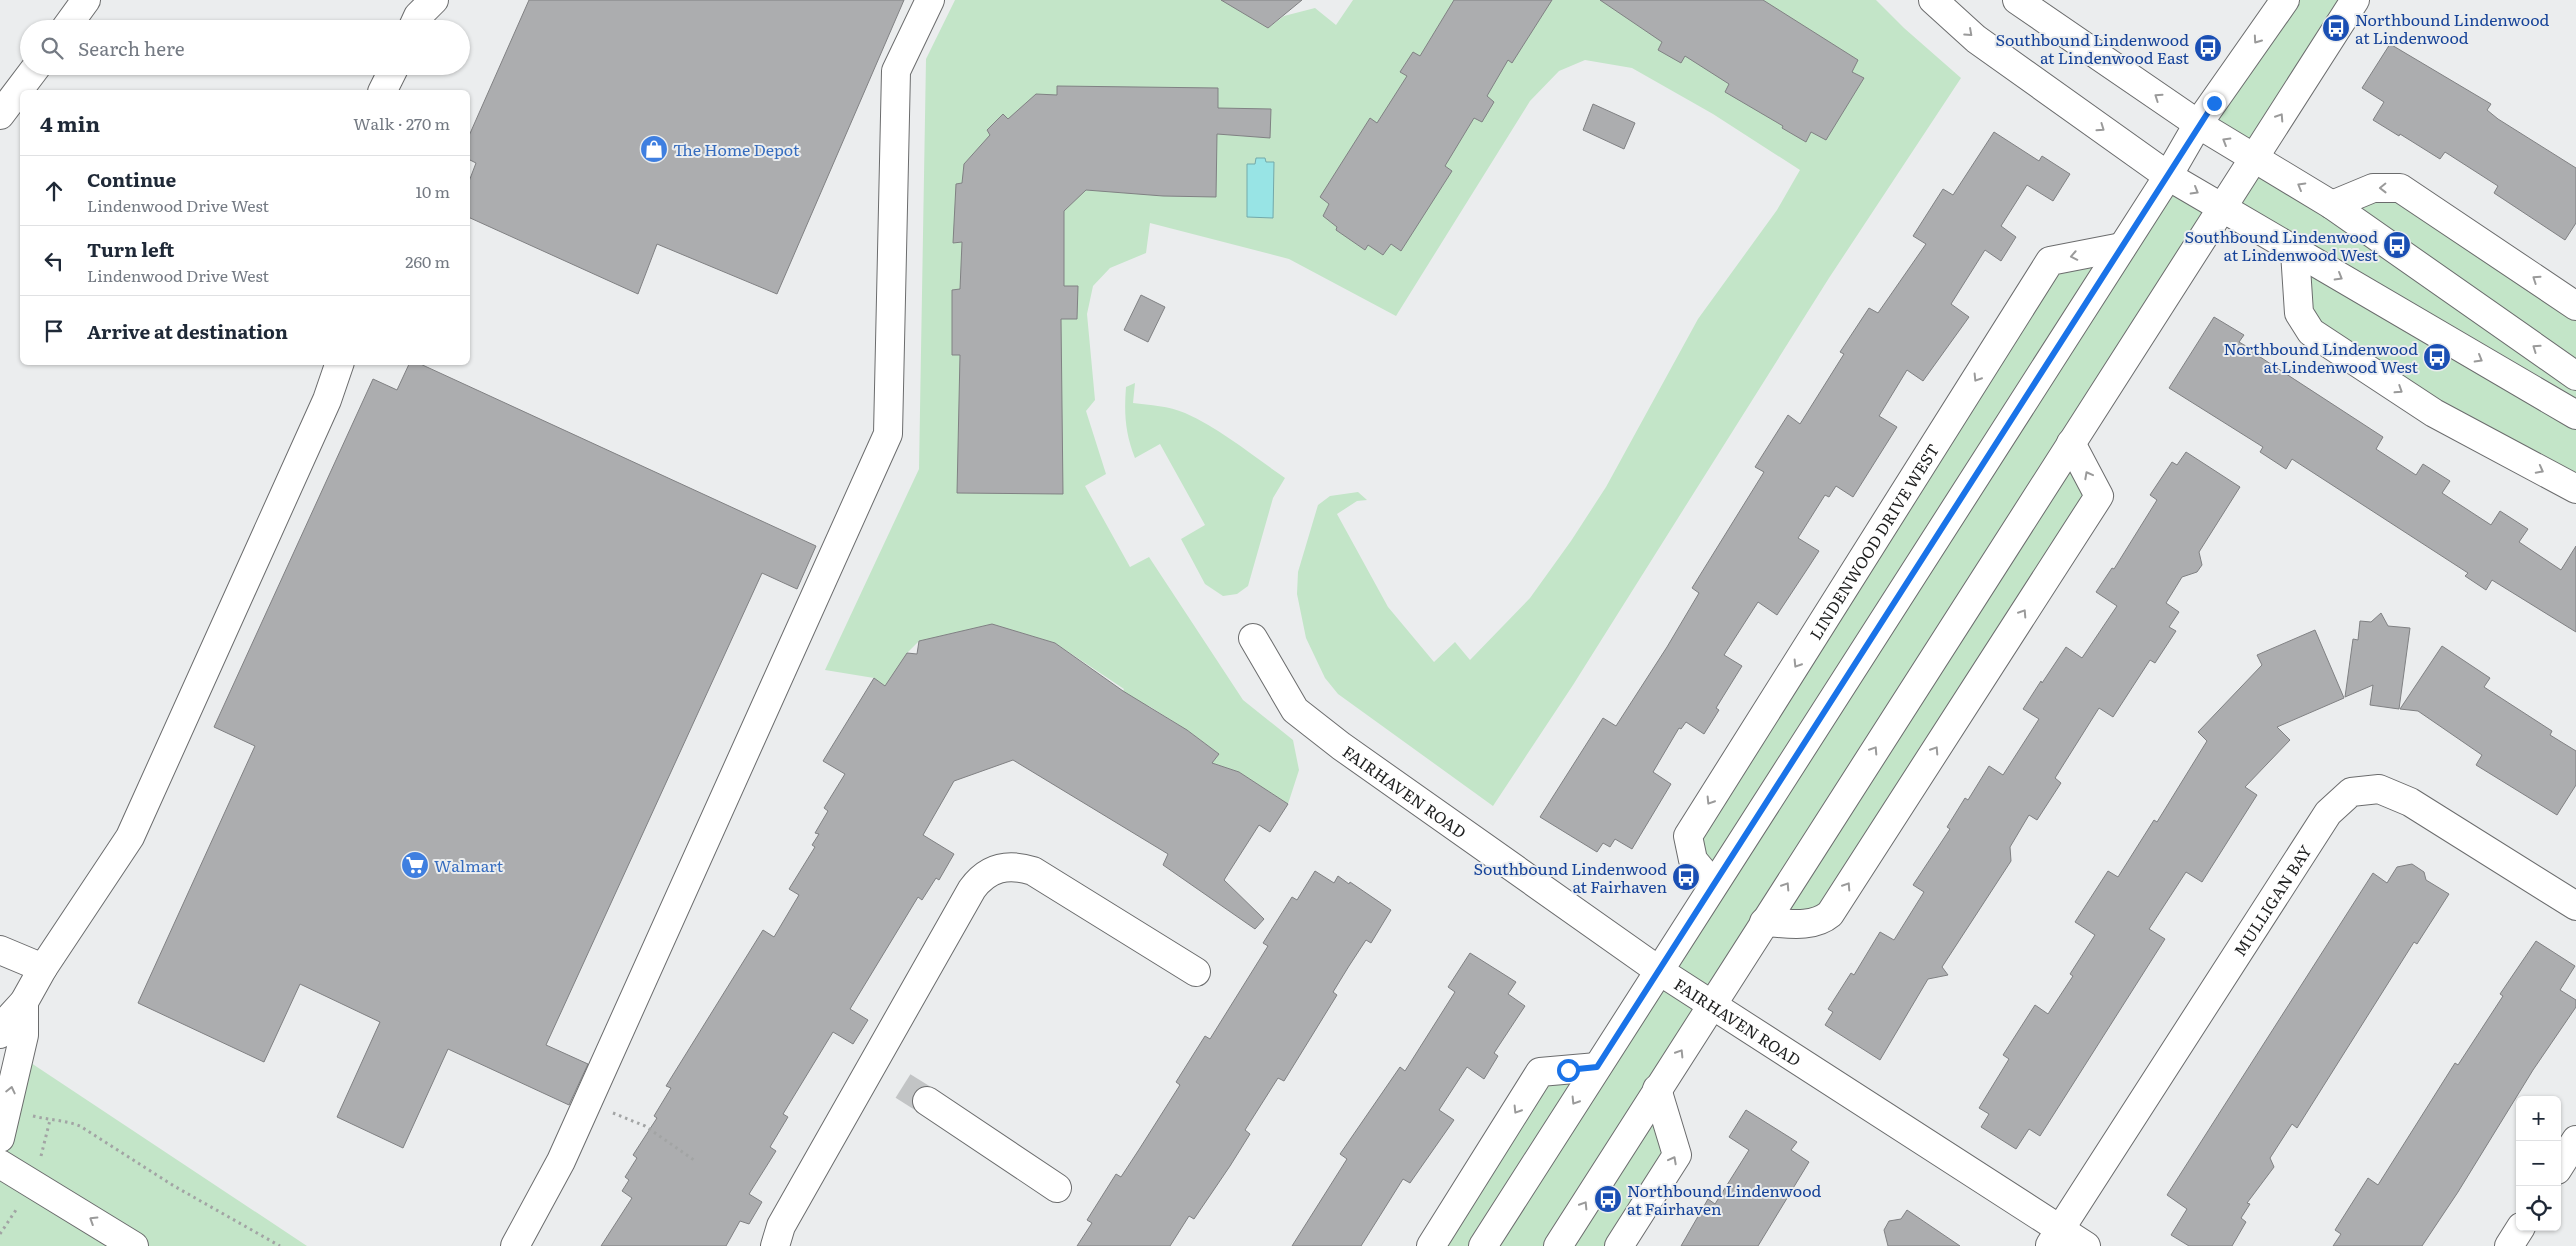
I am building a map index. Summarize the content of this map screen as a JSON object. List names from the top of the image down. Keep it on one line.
{"streets":{"street":["LINDENWOOD DRIVE WEST","FAIRHAVEN ROAD","MULLIGAN BAY"]},"crossings":[["FAIRHAVEN ROAD","MULLIGAN BAY"]],"places":{"bus stop":["Northbound Lindenwood at Lindenwood","Southbound Lindenwood at Lindenwood East","Southbound Lindenwood at Lindenwood West","Northbound Lindenwood at Lindenwood West","Southbound Lindenwood at Fairhaven","Northbound Lindenwood at Fairhaven"],"shop":["The Home Depot"],"supermarket":["Walmart"]},"page":{"search":"Search here","heading":["4 min","Walk · 270 m"],"list":[["Continue","Lindenwood Drive West","10 m"],["Turn left","Lindenwood Drive West","260 m"],"Arrive at destination"],"map_buttons":["+","−"]}}
